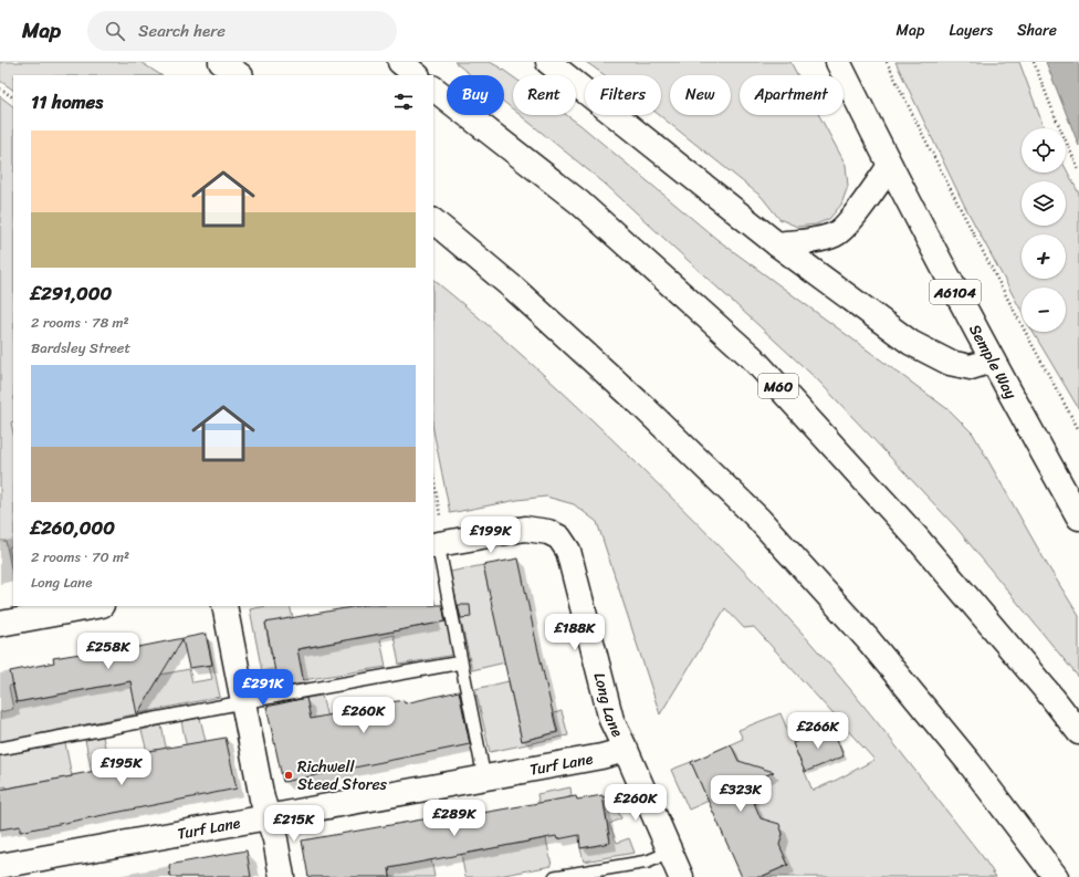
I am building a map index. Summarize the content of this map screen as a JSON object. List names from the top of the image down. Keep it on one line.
{"streets":{"main road":["A6104","Semple Way","M60","Long Lane","Turf Lane"]},"crossings":[["Long Lane","Turf Lane"]],"places":["Richwell Steed Stores"],"page":{"header":"Map","search":"Search here","nav":["Map","Layers","Share"],"chip":["Buy","Rent","Filters","New","Apartment"],"heading":"11 homes","map_buttons":["+","−"],"list":[{"name":"£291,000","note":"2 rooms · 78 m² · Bardsley Street"},{"name":"£260,000","note":"2 rooms · 70 m² · Long Lane"}],"price":["£199K","£188K","£258K","£291K","£260K","£266K","£195K","£323K","£260K","£289K","£215K"]}}
